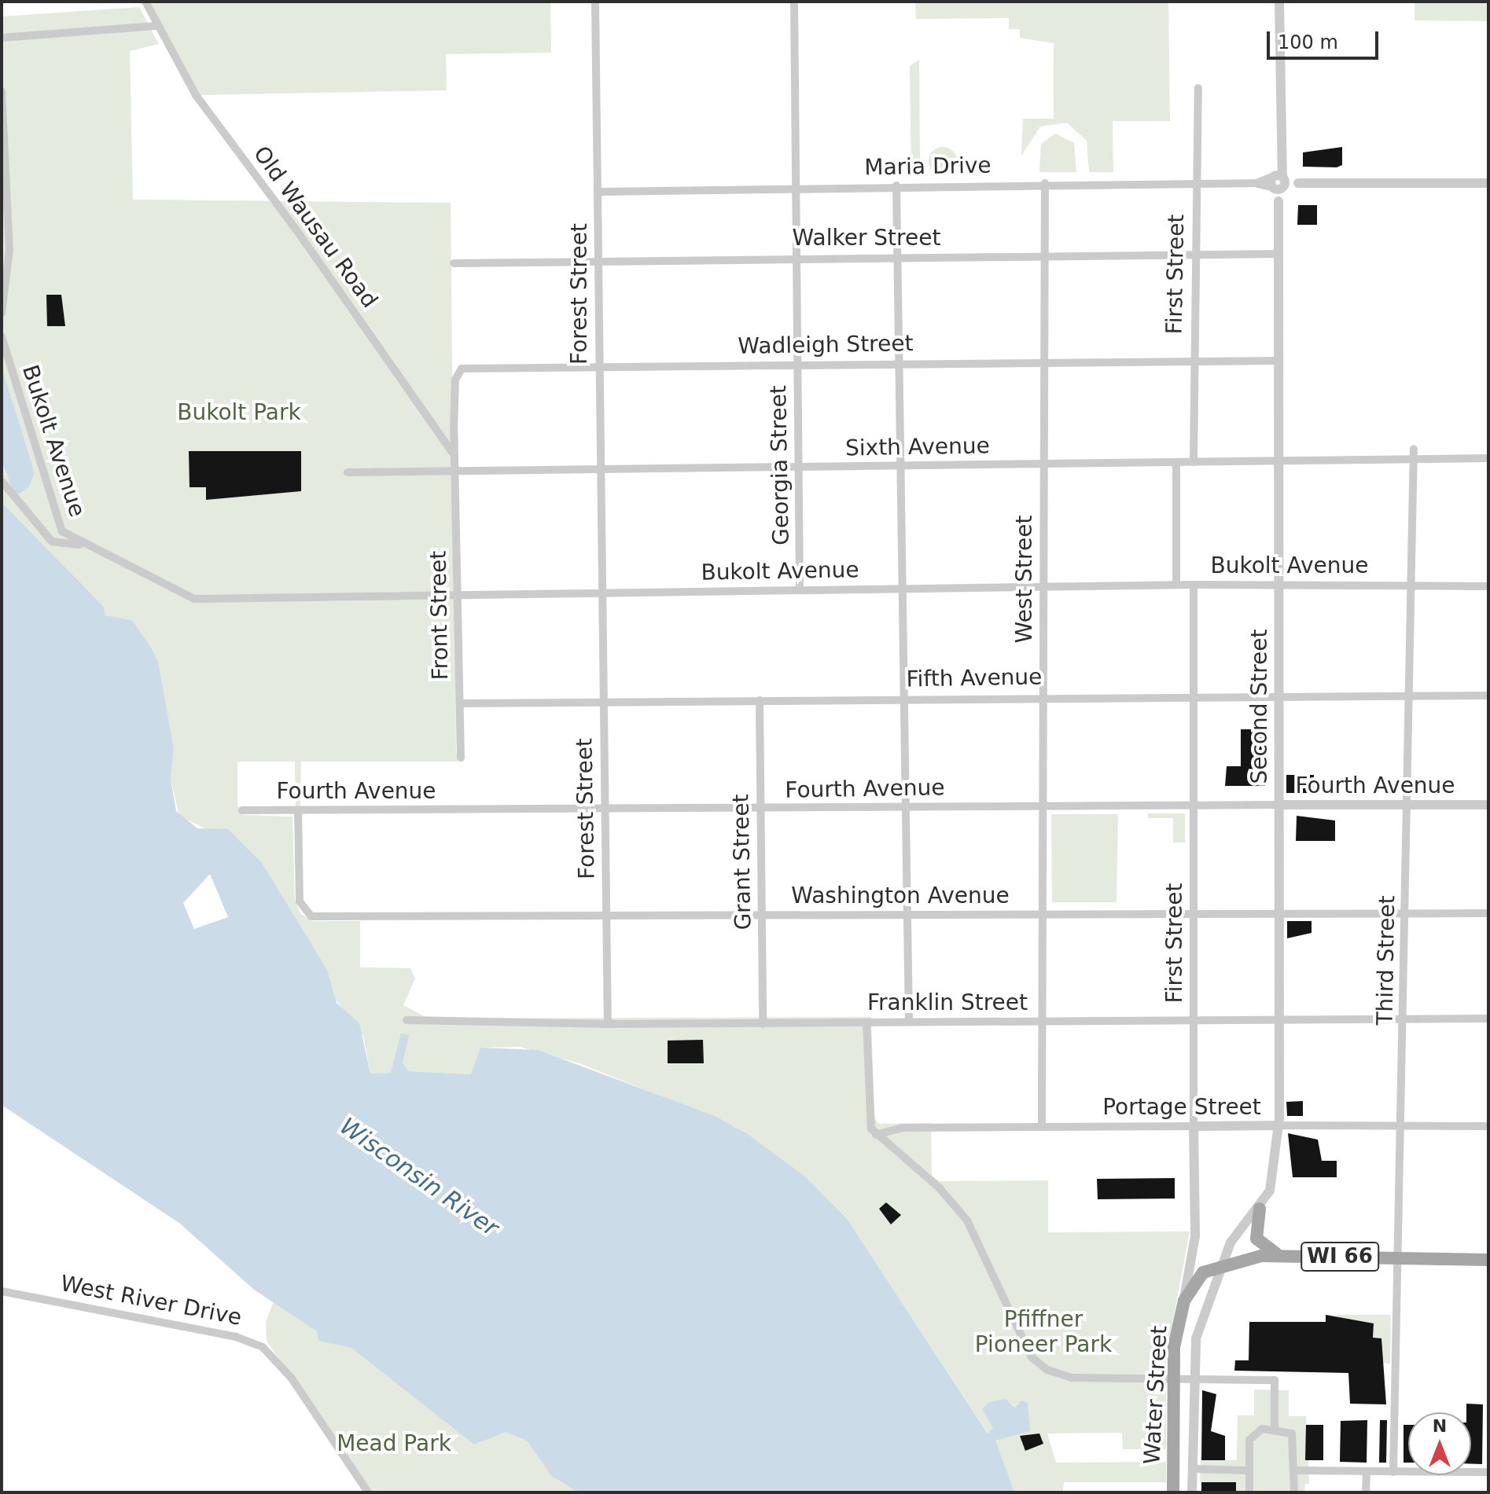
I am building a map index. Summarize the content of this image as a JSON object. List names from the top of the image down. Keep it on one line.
{"streets":{"main road":["WI 66","Water Street"],"street":["Maria Drive","Old Wausau Road","Walker Street","First Street","Forest Street","Wadleigh Street","Bukolt Avenue","Sixth Avenue","Georgia Street","West Street","Front Street","Fifth Avenue","Second Street","Fourth Avenue","Grant Street","Washington Avenue","Third Street","Franklin Street","Portage Street","West River Drive"]},"crossings":[["Maria Drive","First Street"],["Maria Drive","Forest Street"],["Maria Drive","Georgia Street"],["Maria Drive","West Street"],["Old Wausau Road","Wadleigh Street"],["Walker Street","First Street"],["Walker Street","Forest Street"],["Walker Street","Georgia Street"],["Walker Street","West Street"],["Walker Street","Second Street"],["First Street","Wadleigh Street"],["First Street","Bukolt Avenue"],["First Street","Sixth Avenue"],["First Street","Fifth Avenue"],["First Street","Fourth Avenue"],["First Street","Washington Avenue"],["First Street","Franklin Street"],["First Street","Portage Street"],["First Street","WI 66"],["First Street","Water Street"],["Forest Street","Wadleigh Street"],["Forest Street","Bukolt Avenue"],["Forest Street","Sixth Avenue"],["Forest Street","Fifth Avenue"],["Forest Street","Fourth Avenue"],["Forest Street","Washington Avenue"],["Forest Street","Franklin Street"],["Wadleigh Street","Georgia Street"],["Wadleigh Street","West Street"],["Wadleigh Street","Second Street"],["Bukolt Avenue","Georgia Street"],["Bukolt Avenue","West Street"],["Bukolt Avenue","Front Street"],["Bukolt Avenue","Second Street"],["Bukolt Avenue","Third Street"],["Sixth Avenue","Georgia Street"],["Sixth Avenue","West Street"],["Sixth Avenue","Front Street"],["Sixth Avenue","Second Street"],["Sixth Avenue","Third Street"],["West Street","Fifth Avenue"],["West Street","Fourth Avenue"],["West Street","Washington Avenue"],["West Street","Franklin Street"],["West Street","Portage Street"],["Front Street","Fifth Avenue"],["Fifth Avenue","Second Street"],["Fifth Avenue","Grant Street"],["Fifth Avenue","Third Street"],["Second Street","Fourth Avenue"],["Second Street","Washington Avenue"],["Second Street","Franklin Street"],["Second Street","Portage Street"],["Second Street","Water Street"],["Fourth Avenue","Grant Street"],["Fourth Avenue","Washington Avenue"],["Fourth Avenue","Third Street"],["Grant Street","Washington Avenue"],["Grant Street","Franklin Street"],["Washington Avenue","Third Street"],["Third Street","Franklin Street"],["Third Street","Portage Street"],["Third Street","WI 66"],["WI 66","Water Street"]],"water":["Wisconsin River"],"parks":["Bukolt Park","Pfiffner Pioneer Park","Mead Park"],"scale_bar":"100 m","north":"top"}
